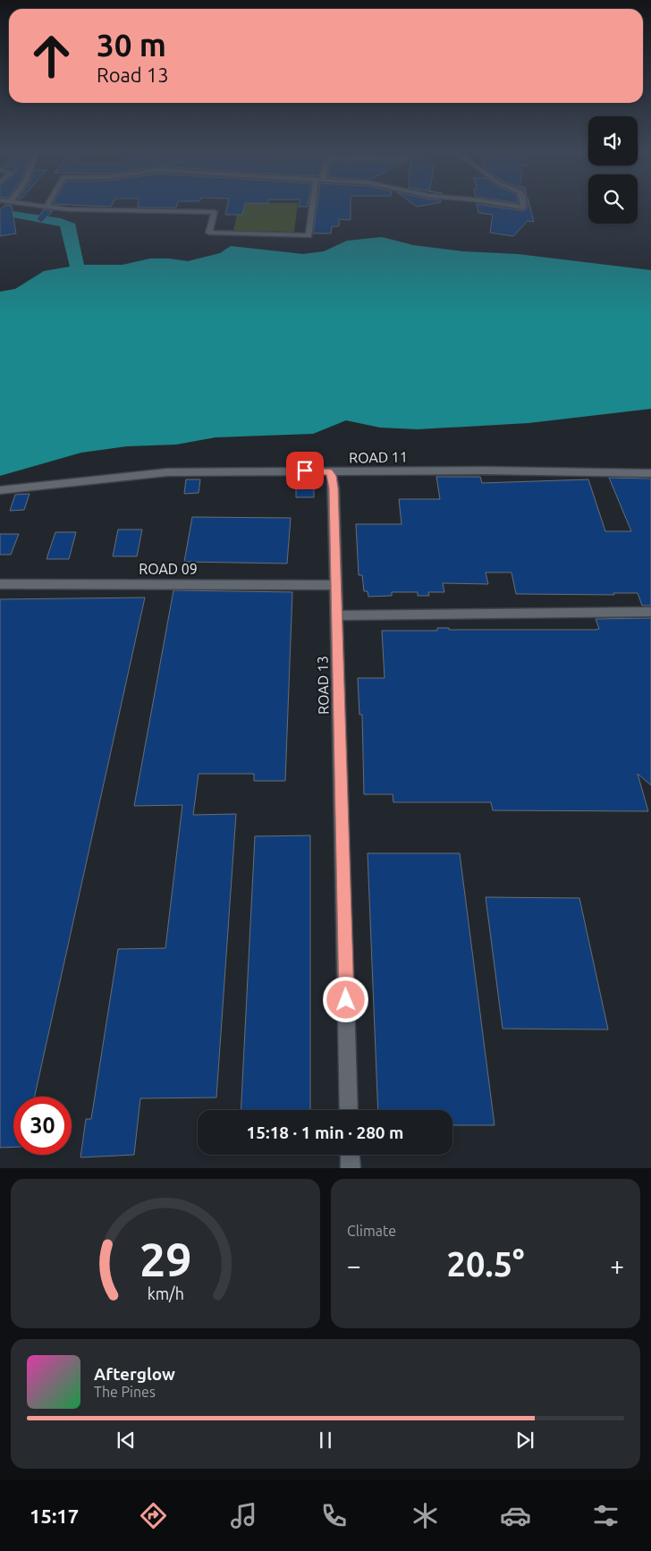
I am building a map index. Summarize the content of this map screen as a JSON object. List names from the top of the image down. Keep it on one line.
{"streets":{"street":["ROAD 11","ROAD 09","ROAD 13"]},"crossings":[["ROAD 11","ROAD 13"],["ROAD 09","ROAD 13"]],"page":{"turn":["30 m","Road 13"],"limit":"30","trip":"15:18 · 1 min · 280 m","tile":"Climate","heat":["−","20.5°","+"],"song":["Afterglow","The Pines"],"tabs":"15:17","gauge":["29","km/h"]}}
